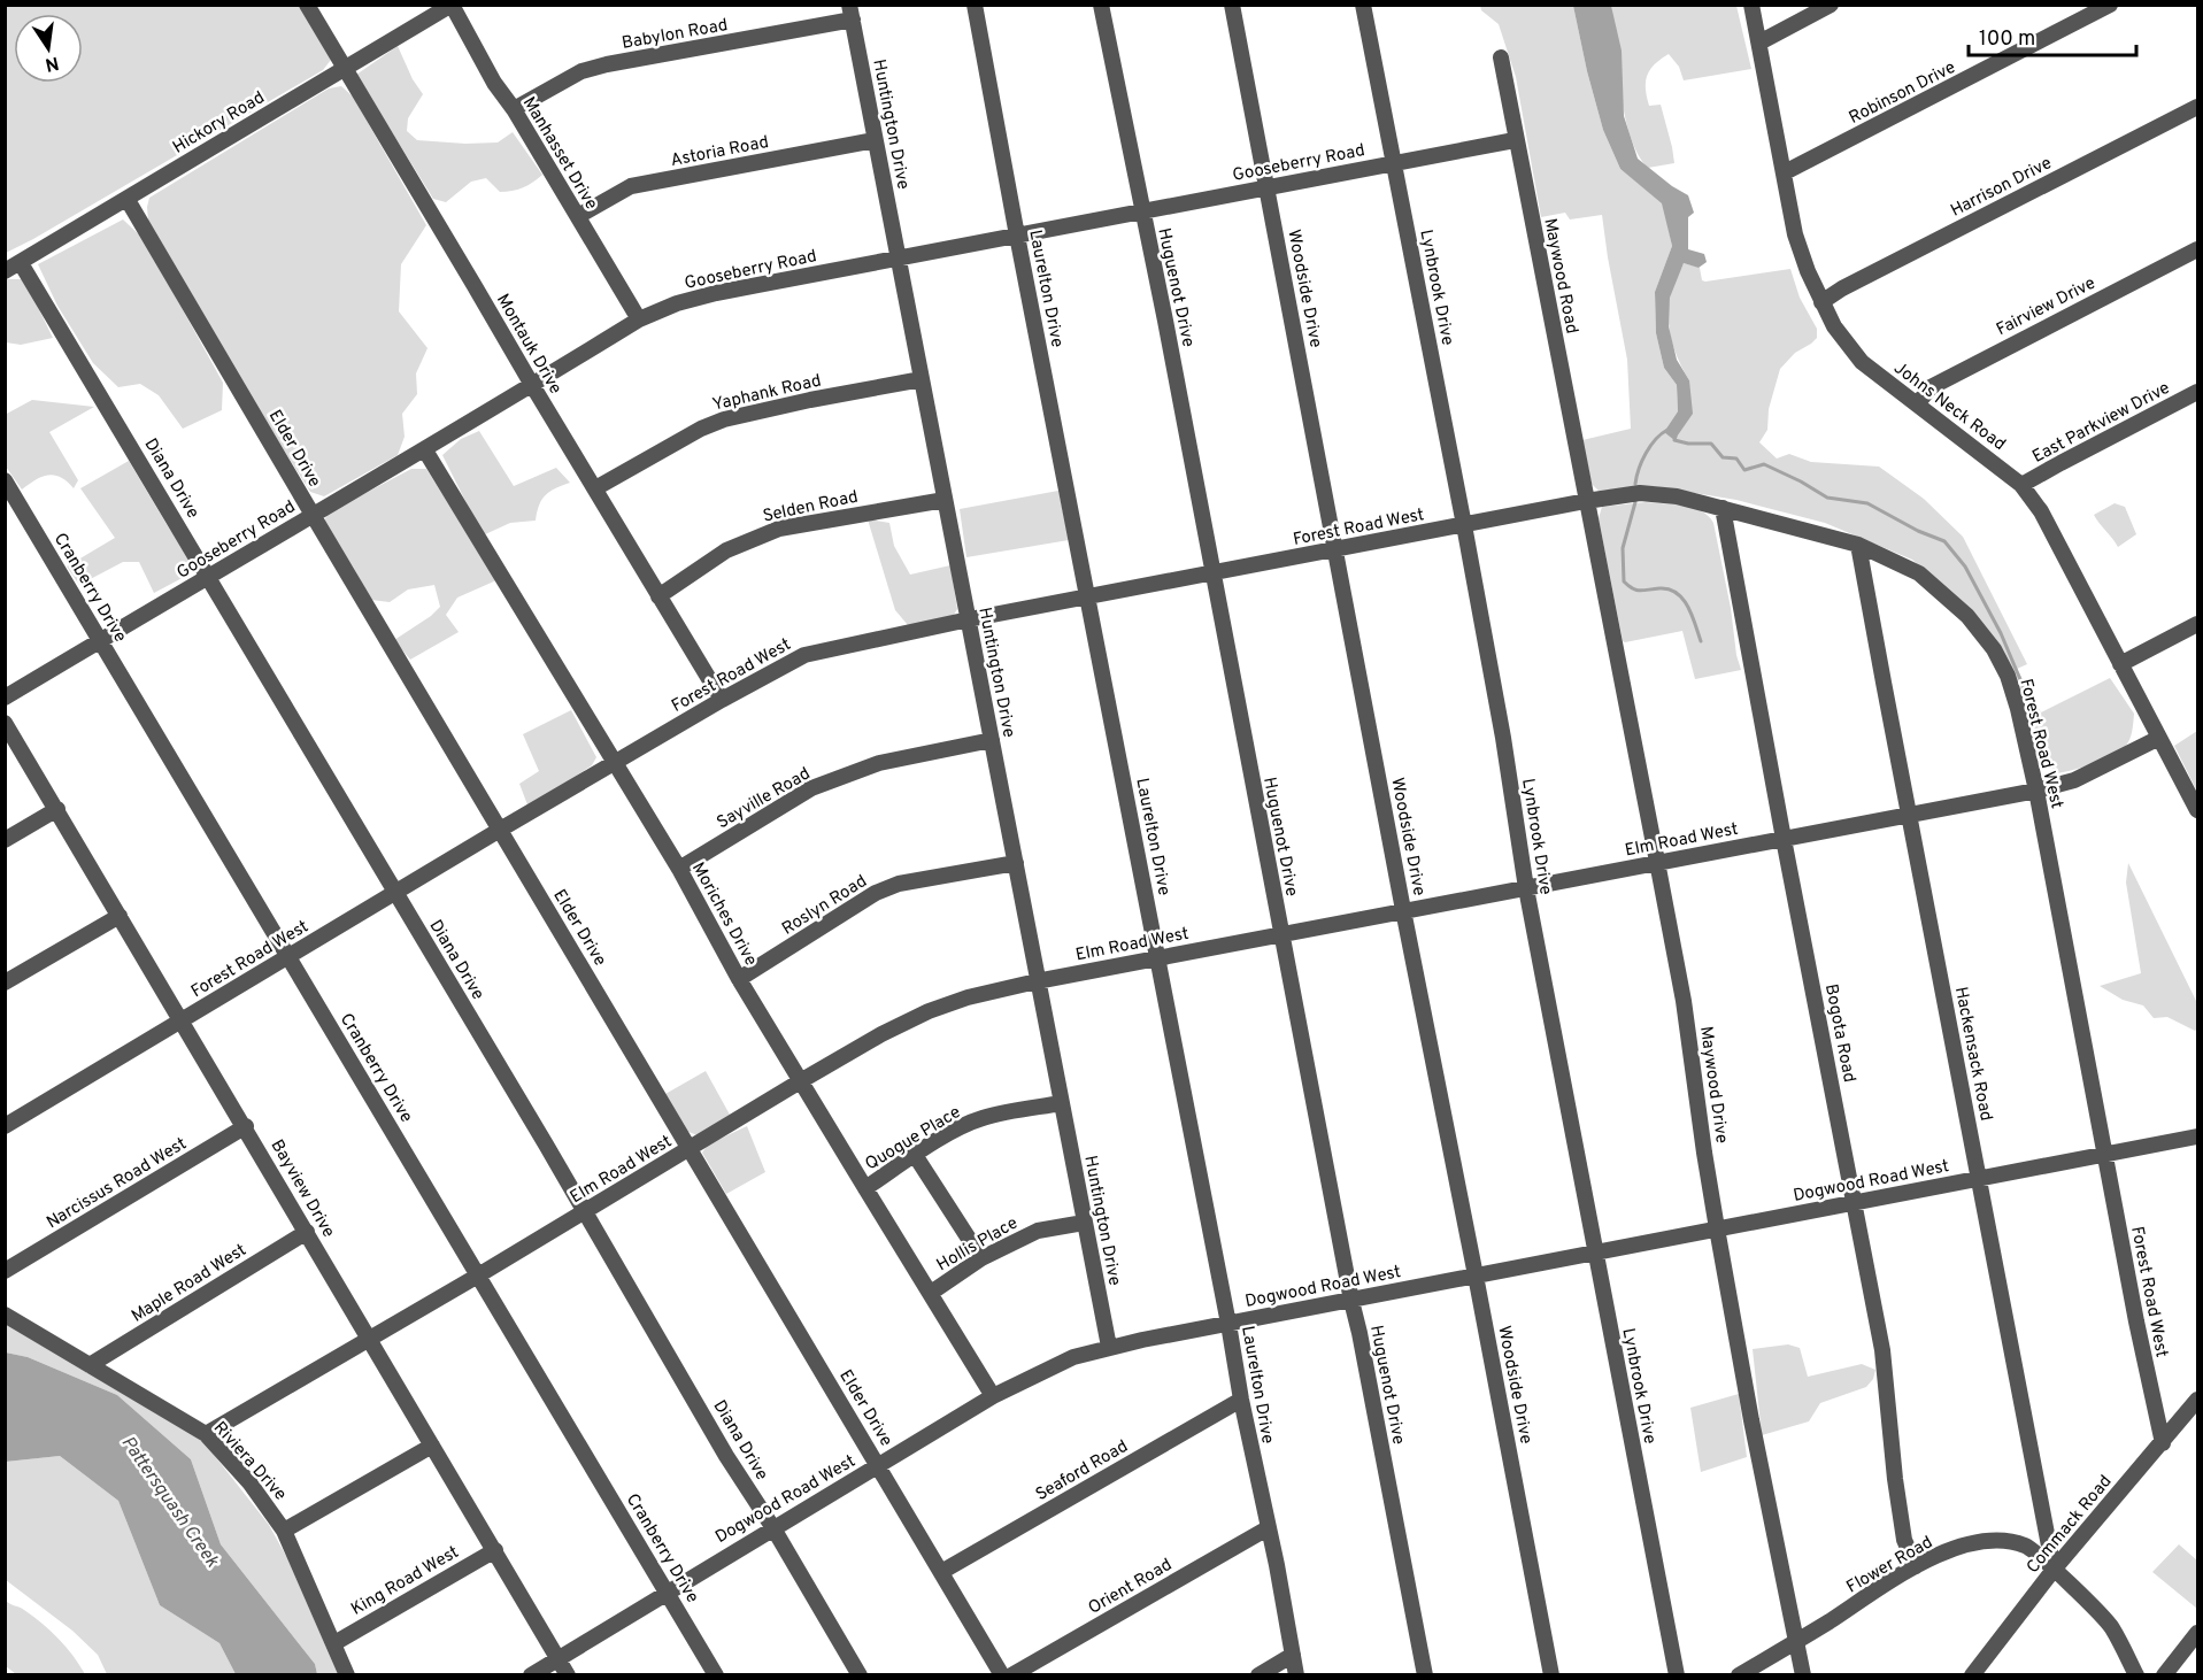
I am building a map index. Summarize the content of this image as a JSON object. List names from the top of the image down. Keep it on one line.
{"streets":{"street":["Babylon Road","Robinson Drive","Hickory Road","Huntington Drive","Astoria Road","Manhasset Drive","Gooseberry Road","Harrison Drive","Maywood Road","Huguenot Drive","Lynbrook Drive","Laurelton Drive","Woodside Drive","Fairview Drive","Montauk Drive","Yaphank Road","Johns Neck Road","East Parkview Drive","Elder Drive","Diana Drive","Selden Road","Forest Road West","Cranberry Drive","Sayville Road","Elm Road West","Roslyn Road","Moriches Drive","Bogota Road","Hackensack Road","Maywood Drive","Quogue Place","Dogwood Road West","Narcissus Road West","Bayview Drive","Hollis Place","Maple Road West","Riviera Drive","Seaford Road","Commack Road","Flower Road","King Road West","Orient Road"]},"crossings":[["Babylon Road","Huntington Drive"],["Babylon Road","Manhasset Drive"],["Robinson Drive","Johns Neck Road"],["Hickory Road","Manhasset Drive"],["Hickory Road","Montauk Drive"],["Hickory Road","Elder Drive"],["Hickory Road","Diana Drive"],["Huntington Drive","Astoria Road"],["Huntington Drive","Gooseberry Road"],["Huntington Drive","Yaphank Road"],["Huntington Drive","Selden Road"],["Huntington Drive","Forest Road West"],["Huntington Drive","Sayville Road"],["Huntington Drive","Elm Road West"],["Huntington Drive","Roslyn Road"],["Huntington Drive","Quogue Place"],["Huntington Drive","Dogwood Road West"],["Huntington Drive","Hollis Place"],["Astoria Road","Manhasset Drive"],["Manhasset Drive","Gooseberry Road"],["Gooseberry Road","Maywood Road"],["Gooseberry Road","Huguenot Drive"],["Gooseberry Road","Lynbrook Drive"],["Gooseberry Road","Laurelton Drive"],["Gooseberry Road","Woodside Drive"],["Gooseberry Road","Montauk Drive"],["Gooseberry Road","Elder Drive"],["Gooseberry Road","Diana Drive"],["Gooseberry Road","Cranberry Drive"],["Gooseberry Road","Moriches Drive"],["Harrison Drive","Johns Neck Road"],["Maywood Road","Forest Road West"],["Maywood Road","Maywood Drive"],["Huguenot Drive","Forest Road West"],["Huguenot Drive","Elm Road West"],["Huguenot Drive","Dogwood Road West"],["Lynbrook Drive","Forest Road West"],["Lynbrook Drive","Elm Road West"],["Lynbrook Drive","Dogwood Road West"],["Laurelton Drive","Forest Road West"],["Laurelton Drive","Elm Road West"],["Laurelton Drive","Dogwood Road West"],["Laurelton Drive","Seaford Road"],["Laurelton Drive","Orient Road"],["Woodside Drive","Forest Road West"],["Woodside Drive","Elm Road West"],["Woodside Drive","Dogwood Road West"],["Fairview Drive","Johns Neck Road"],["Montauk Drive","Yaphank Road"],["Montauk Drive","Selden Road"],["Montauk Drive","Forest Road West"],["Johns Neck Road","East Parkview Drive"],["Johns Neck Road","Elm Road West"],["Elder Drive","Forest Road West"],["Elder Drive","Elm Road West"],["Elder Drive","Dogwood Road West"],["Elder Drive","Seaford Road"],["Diana Drive","Forest Road West"],["Diana Drive","Elm Road West"],["Diana Drive","Dogwood Road West"],["Forest Road West","Cranberry Drive"],["Forest Road West","Elm Road West"],["Forest Road West","Moriches Drive"],["Forest Road West","Bogota Road"],["Forest Road West","Hackensack Road"],["Forest Road West","Maywood Drive"],["Forest Road West","Dogwood Road West"],["Forest Road West","Bayview Drive"],["Forest Road West","Commack Road"],["Cranberry Drive","Elm Road West"],["Cranberry Drive","Dogwood Road West"],["Sayville Road","Moriches Drive"],["Elm Road West","Moriches Drive"],["Elm Road West","Bogota Road"],["Elm Road West","Hackensack Road"],["Elm Road West","Maywood Drive"],["Elm Road West","Bayview Drive"],["Elm Road West","Riviera Drive"],["Roslyn Road","Moriches Drive"],["Moriches Drive","Quogue Place"],["Moriches Drive","Dogwood Road West"],["Moriches Drive","Hollis Place"],["Bogota Road","Dogwood Road West"],["Bogota Road","Flower Road"],["Hackensack Road","Dogwood Road West"],["Hackensack Road","Commack Road"],["Hackensack Road","Flower Road"],["Maywood Drive","Dogwood Road West"],["Maywood Drive","Flower Road"],["Dogwood Road West","Bayview Drive"],["Narcissus Road West","Bayview Drive"],["Bayview Drive","Maple Road West"],["Bayview Drive","King Road West"],["Maple Road West","Riviera Drive"],["Riviera Drive","King Road West"],["Commack Road","Flower Road"]],"water":["Pattersquash Creek"],"scale_bar":"100 m","north":"bottom"}
